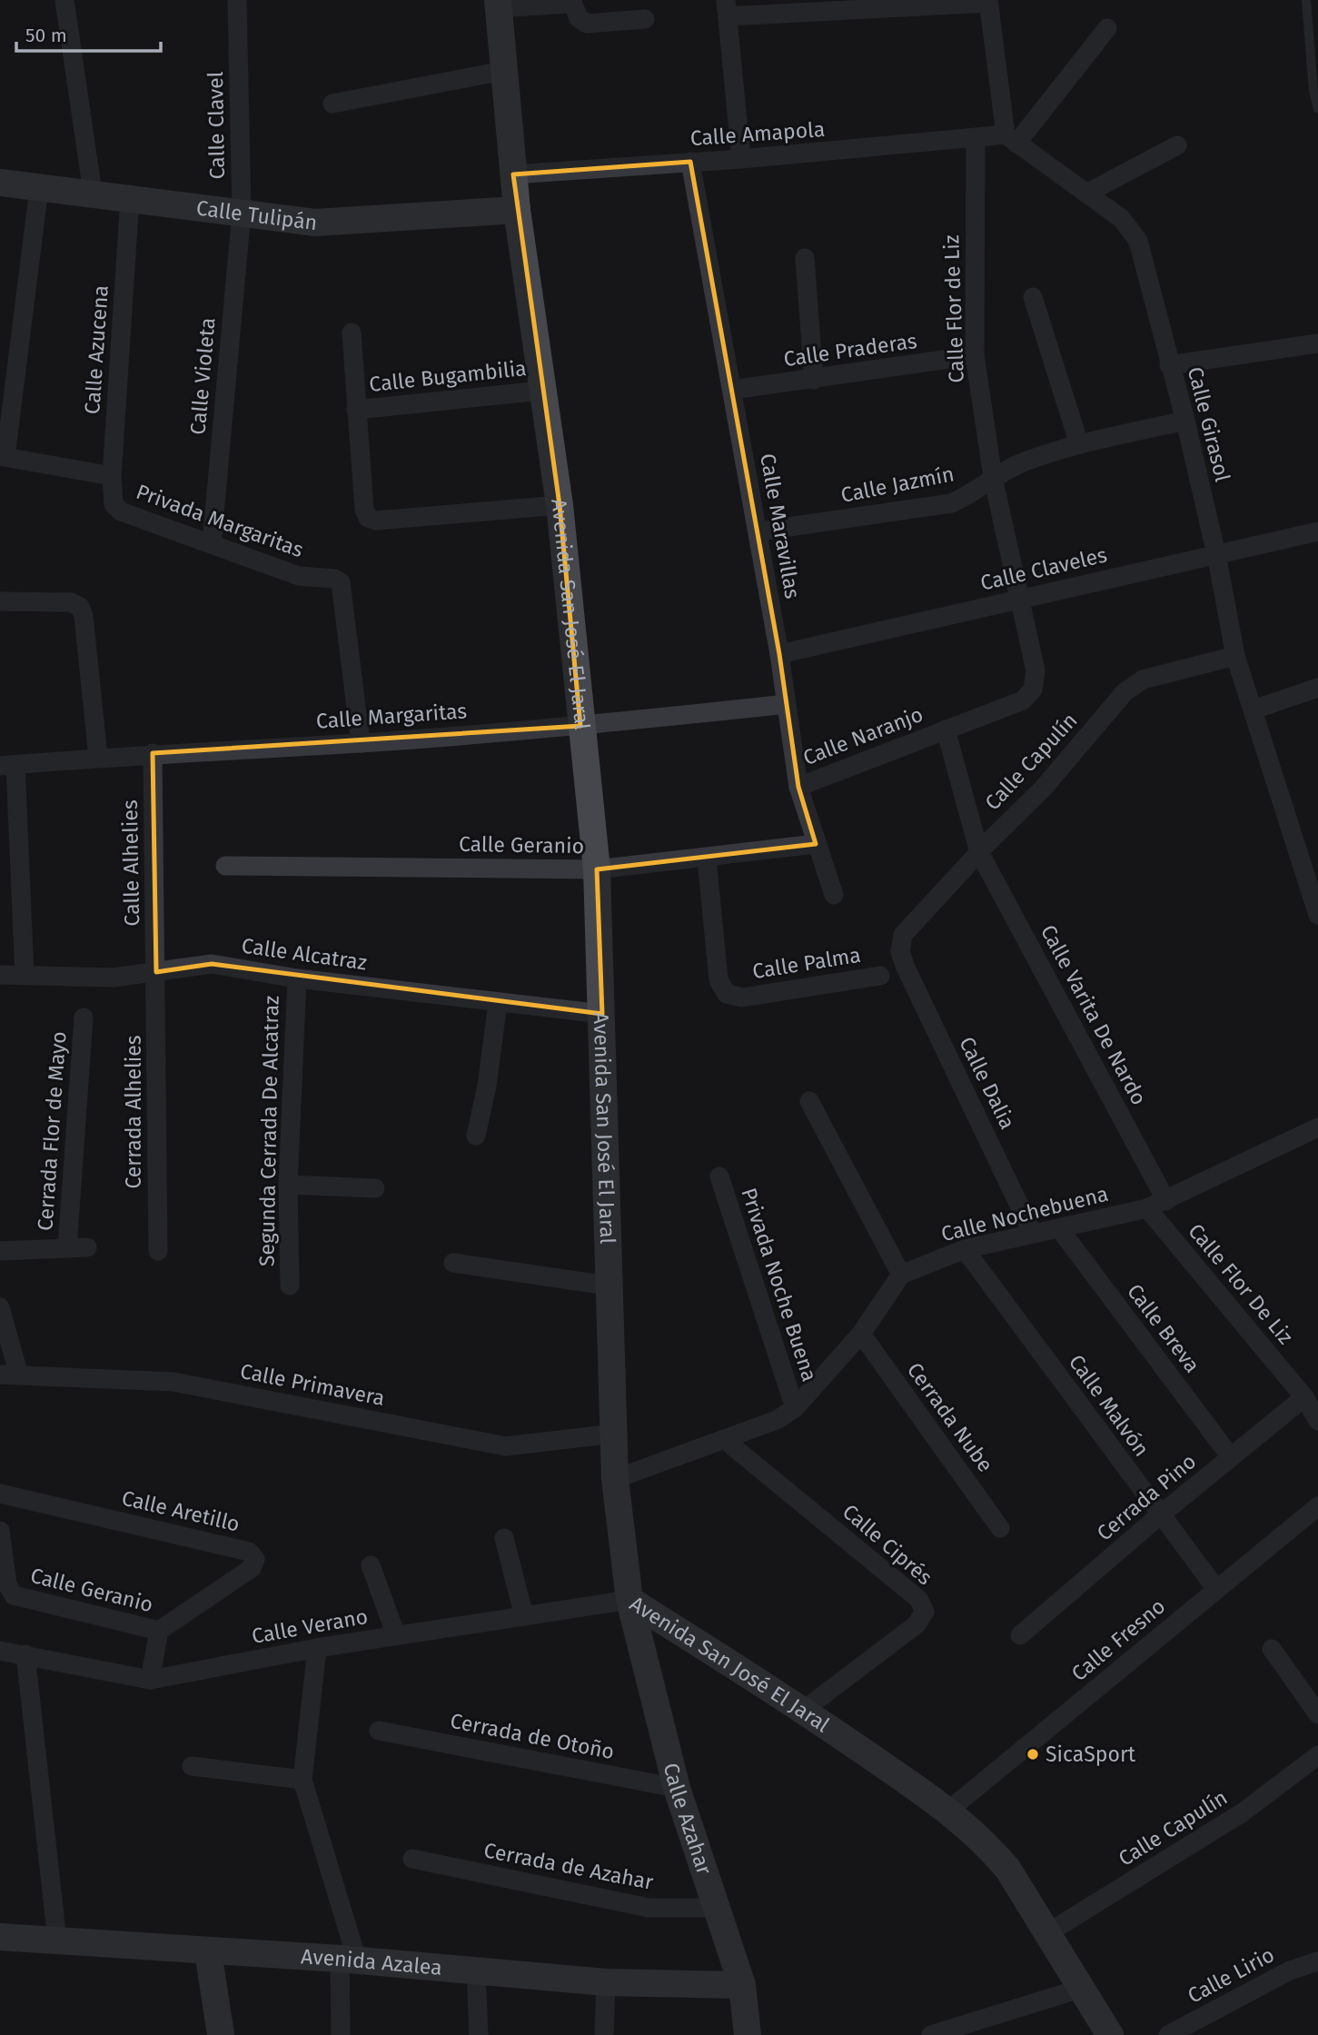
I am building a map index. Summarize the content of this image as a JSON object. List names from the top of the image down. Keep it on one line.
{"streets":{"street":["Calle Clavel","Calle Amapola","Calle Tulipán","Calle Flor de Liz","Calle Azucena","Calle Praderas","Calle Violeta","Calle Bugambilia","Calle Girasol","Calle Jazmín","Privada Margaritas","Calle Maravillas","Calle Claveles","Avenida San José El Jaral","Calle Margaritas","Calle Naranjo","Calle Capulín","Calle Geranio","Calle Alhelies","Calle Alcatraz","Calle Palma","Calle Varita De Nardo","Calle Dalia","Cerrada Alhelies","Cerrada Flor de Mayo","Segunda Cerrada De Alcatraz","Calle Nochebuena","Calle Flor De Liz","Privada Noche Buena","Calle Breva","Calle Primavera","Calle Malvón","Cerrada Nube","Cerrada Pino","Calle Aretillo","Calle Ciprés","Calle Verano","Calle Fresno","Cerrada de Otoño","Calle Azahar","Cerrada de Azahar","Avenida Azalea","Calle Lirio"]},"crossings":[["Calle Clavel","Calle Tulipán"],["Calle Clavel","Calle Violeta"],["Calle Amapola","Calle Flor de Liz"],["Calle Amapola","Calle Girasol"],["Calle Amapola","Calle Maravillas"],["Calle Amapola","Avenida San José El Jaral"],["Calle Tulipán","Calle Azucena"],["Calle Tulipán","Calle Violeta"],["Calle Tulipán","Avenida San José El Jaral"],["Calle Flor de Liz","Calle Praderas"],["Calle Flor de Liz","Calle Jazmín"],["Calle Flor de Liz","Calle Claveles"],["Calle Flor de Liz","Calle Naranjo"],["Calle Azucena","Privada Margaritas"],["Calle Praderas","Calle Maravillas"],["Calle Violeta","Privada Margaritas"],["Calle Bugambilia","Avenida San José El Jaral"],["Calle Girasol","Calle Jazmín"],["Calle Girasol","Calle Claveles"],["Calle Girasol","Calle Capulín"],["Calle Jazmín","Calle Maravillas"],["Privada Margaritas","Calle Margaritas"],["Calle Maravillas","Calle Claveles"],["Calle Maravillas","Calle Margaritas"],["Calle Maravillas","Calle Naranjo"],["Calle Maravillas","Calle Geranio"],["Avenida San José El Jaral","Calle Margaritas"],["Avenida San José El Jaral","Calle Capulín"],["Avenida San José El Jaral","Calle Geranio"],["Avenida San José El Jaral","Calle Alcatraz"],["Avenida San José El Jaral","Calle Primavera"],["Avenida San José El Jaral","Calle Ciprés"],["Avenida San José El Jaral","Calle Verano"],["Avenida San José El Jaral","Calle Fresno"],["Avenida San José El Jaral","Calle Azahar"],["Calle Margaritas","Calle Alhelies"],["Calle Naranjo","Calle Capulín"],["Calle Naranjo","Calle Varita De Nardo"],["Calle Capulín","Calle Varita De Nardo"],["Calle Capulín","Calle Dalia"],["Calle Geranio","Calle Palma"],["Calle Geranio","Calle Aretillo"],["Calle Alhelies","Calle Alcatraz"],["Calle Alhelies","Cerrada Alhelies"],["Calle Alcatraz","Cerrada Alhelies"],["Calle Alcatraz","Segunda Cerrada De Alcatraz"],["Calle Varita De Nardo","Calle Nochebuena"],["Calle Dalia","Calle Nochebuena"],["Calle Nochebuena","Calle Flor De Liz"],["Calle Nochebuena","Calle Breva"],["Calle Nochebuena","Calle Malvón"],["Calle Flor De Liz","Cerrada Pino"],["Calle Breva","Cerrada Pino"],["Calle Malvón","Cerrada Pino"],["Calle Malvón","Calle Fresno"],["Calle Verano","Calle Azahar"],["Cerrada de Otoño","Calle Azahar"],["Calle Azahar","Cerrada de Azahar"],["Calle Azahar","Avenida Azalea"]],"places":["SicaSport"],"scale_bar":"50 m"}
